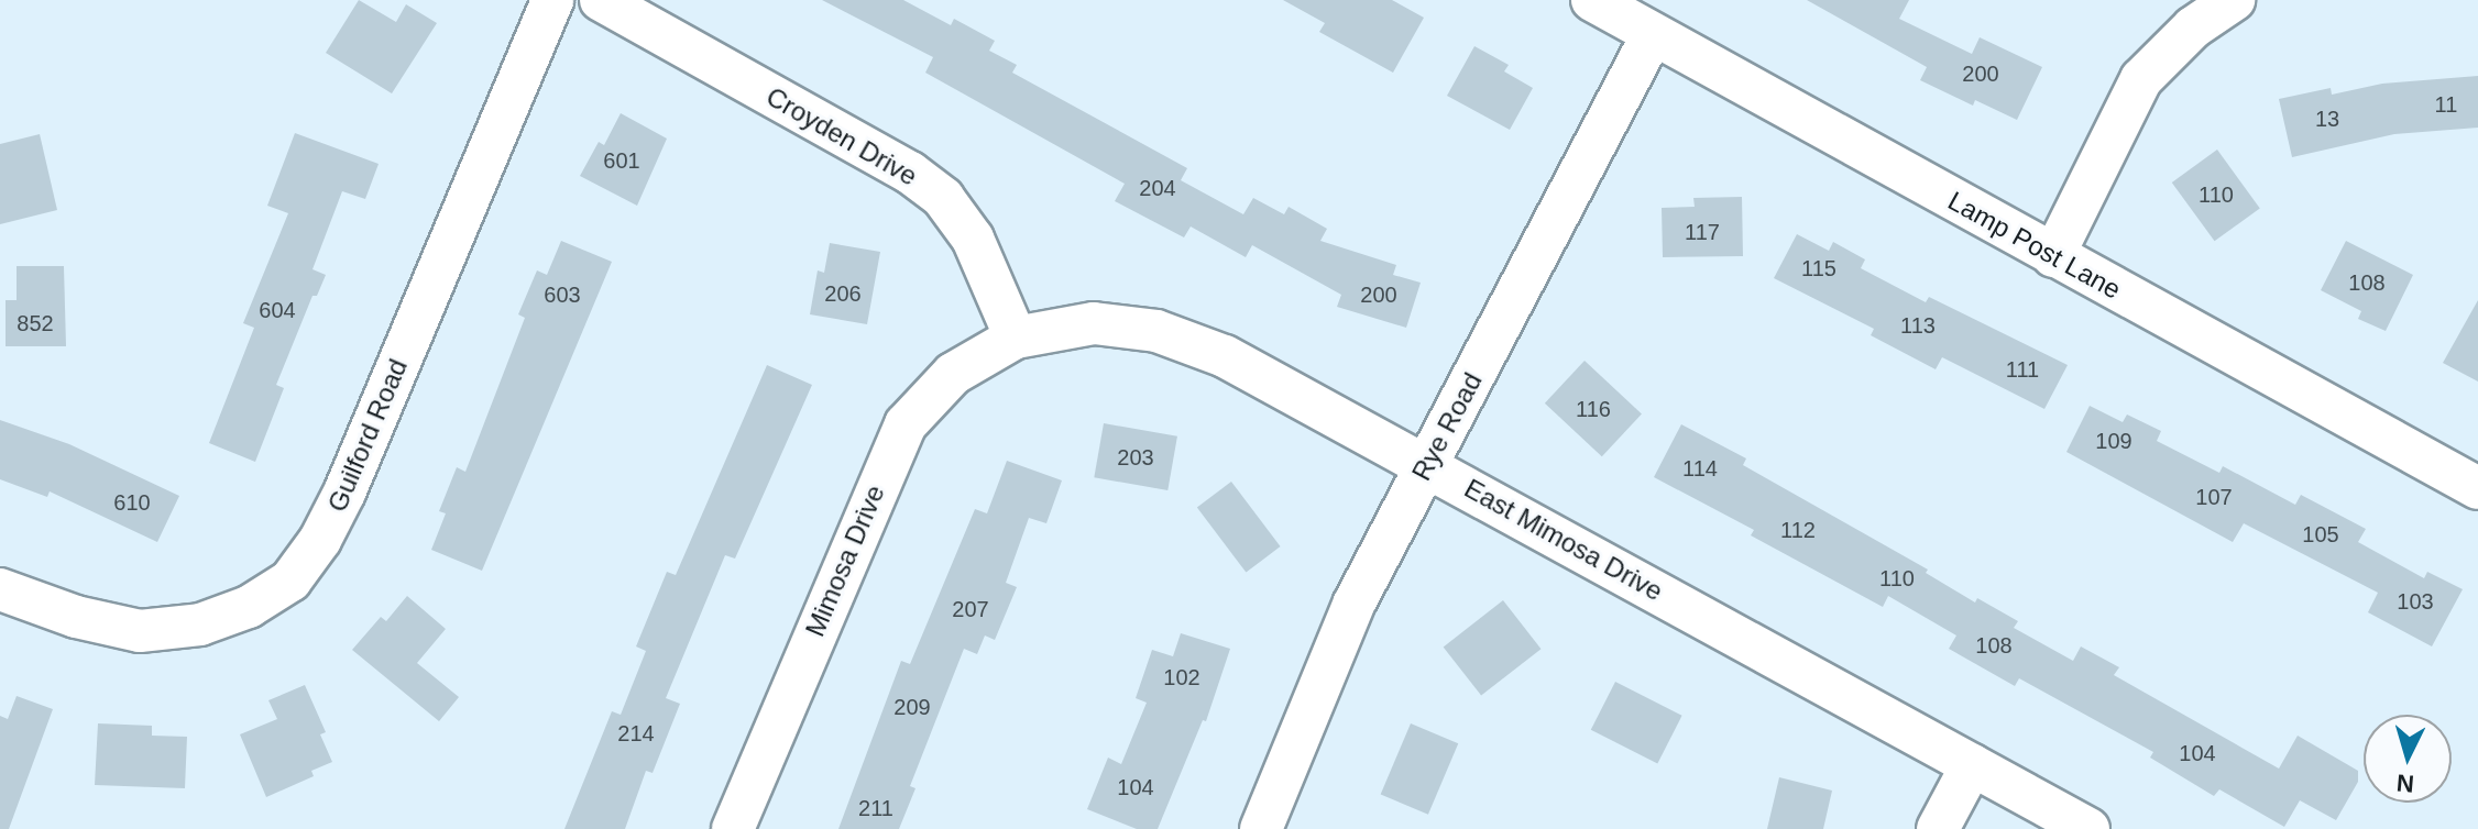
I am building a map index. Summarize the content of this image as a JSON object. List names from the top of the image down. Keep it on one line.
{"streets":{"street":["Croyden Drive","Lamp Post Lane","Rye Road","Guilford Road","East Mimosa Drive","Mimosa Drive"]},"crossings":[["Croyden Drive","East Mimosa Drive"],["Croyden Drive","Mimosa Drive"],["Lamp Post Lane","Rye Road"],["Rye Road","East Mimosa Drive"],["East Mimosa Drive","Mimosa Drive"]],"house_numbers":["200","11","13","601","204","110","117","115","108","206","603","200","604","852","113","111","116","109","203","114","107","610","112","105","110","103","207","108","102","209","214","104","104","211"],"north":"bottom"}
